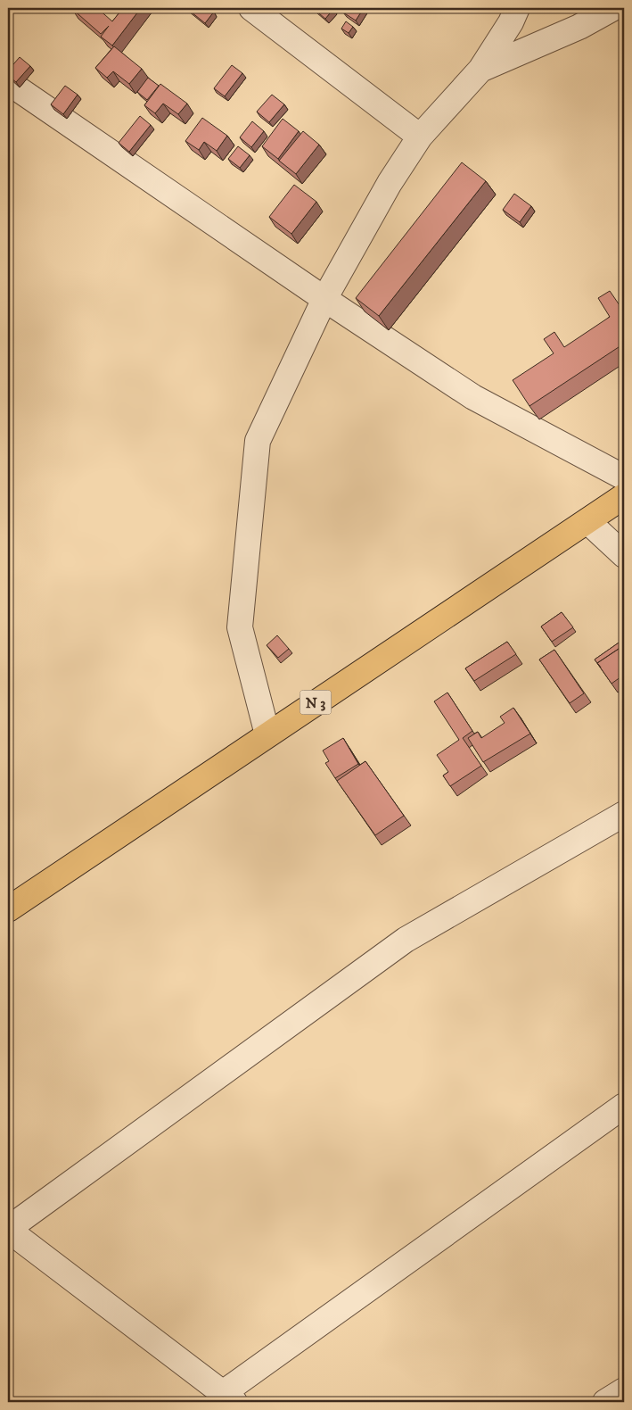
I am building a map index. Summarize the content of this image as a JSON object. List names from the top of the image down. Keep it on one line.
{"streets":{"main road":["N 3"]}}
